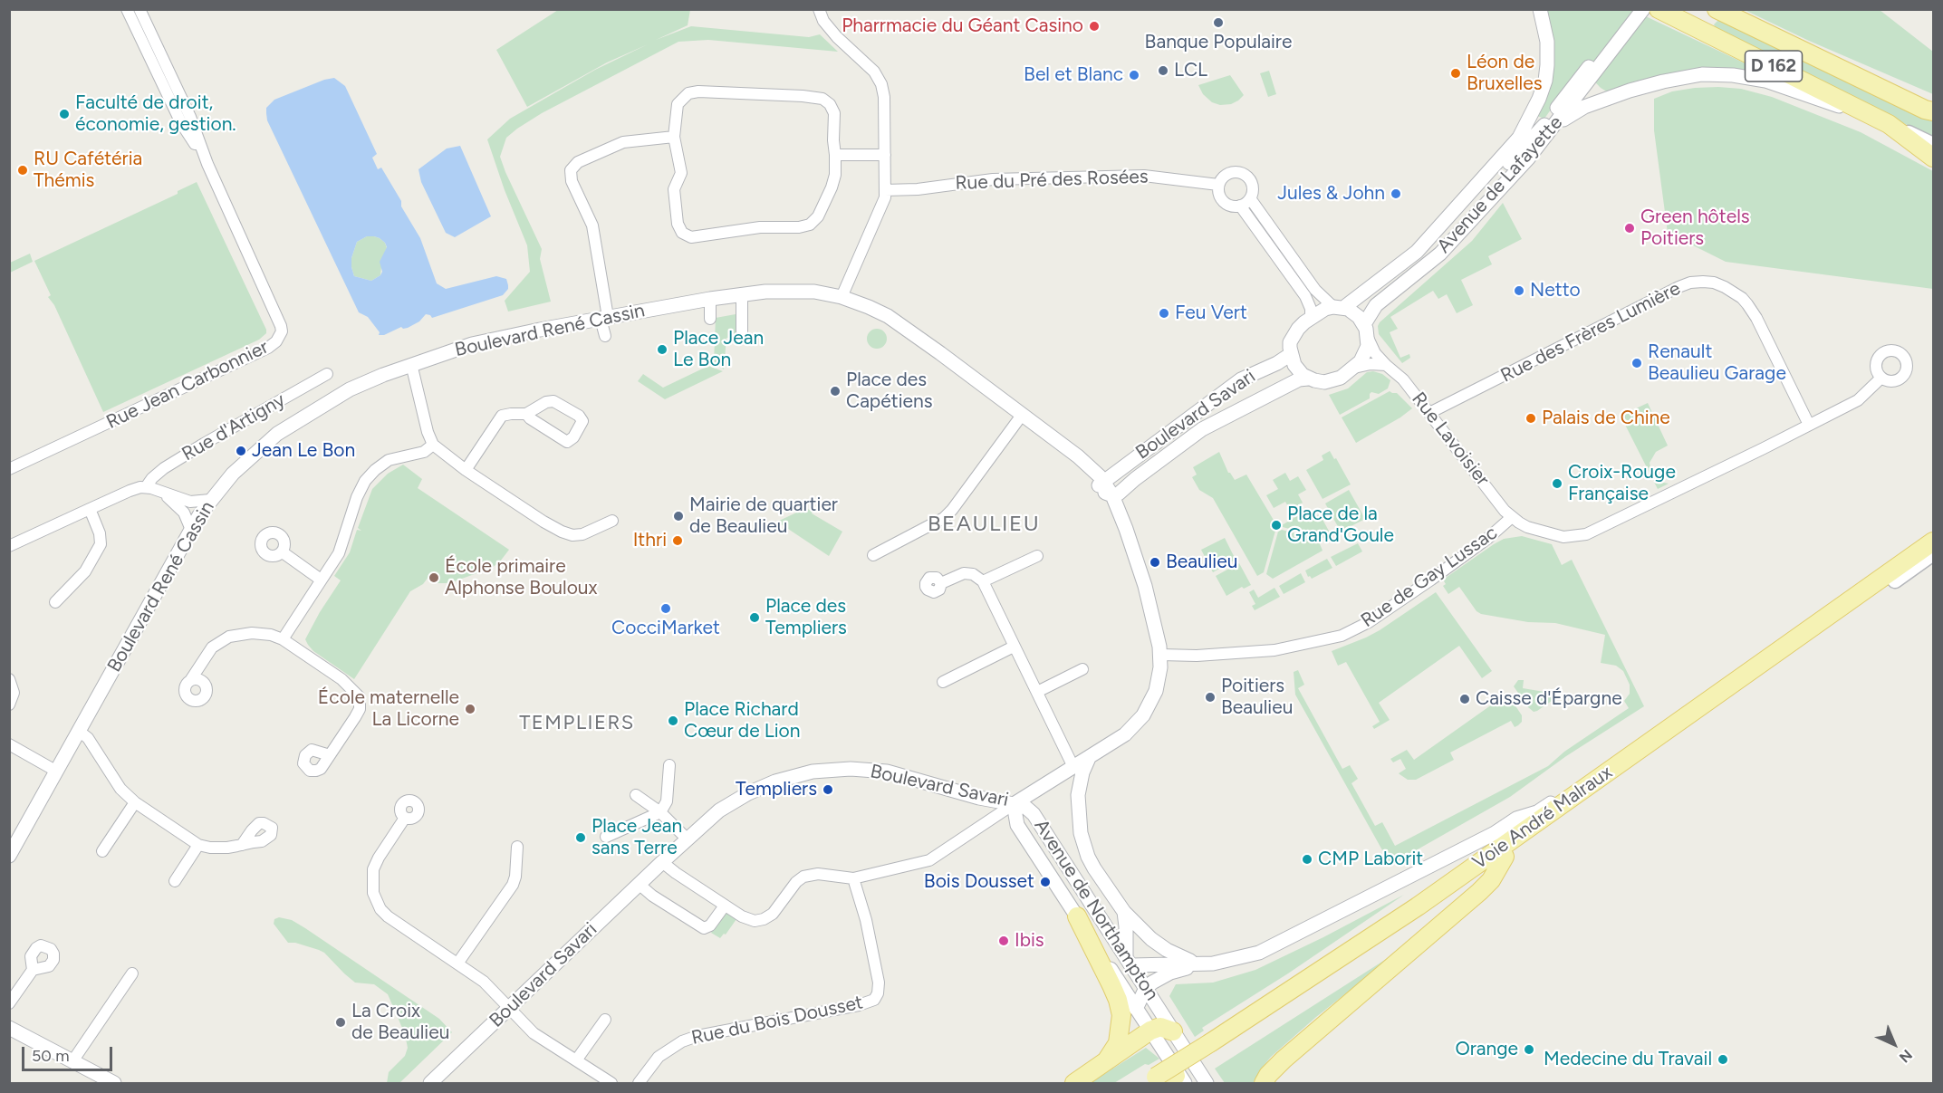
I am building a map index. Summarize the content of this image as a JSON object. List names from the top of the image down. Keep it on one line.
{"streets":{"main road":["D 162","Voie André Malraux"],"street":["Rue du Pré des Rosées","Avenue de Lafayette","Boulevard René Cassin","Rue des Frères Lumière","Rue Jean Carbonnier","Boulevard Savari","Rue d'Artigny","Rue Lavoisier","Rue de Gay Lussac","Avenue de Northampton","Rue du Bois Dousset"]},"crossings":[["Avenue de Lafayette","Boulevard Savari"],["Avenue de Lafayette","Rue Lavoisier"],["Boulevard René Cassin","Boulevard Savari"],["Rue des Frères Lumière","Rue Lavoisier"],["Rue des Frères Lumière","Rue de Gay Lussac"],["Boulevard Savari","Rue Lavoisier"],["Boulevard Savari","Rue de Gay Lussac"],["Boulevard Savari","Avenue de Northampton"],["Rue Lavoisier","Rue de Gay Lussac"],["Voie André Malraux","Avenue de Northampton"]],"districts":["BEAULIEU","TEMPLIERS"],"places":["Banque Populaire","Pharrmacie du Géant Casino","LCL","Léon de Bruxelles","Bel et Blanc","Faculté de droit, économie, gestion.","RU Cafétéria Thémis","Jules & John","Green hôtels Poitiers","Netto","Feu Vert","Place Jean Le Bon","Renault Beaulieu Garage","Place des Capétiens","Palais de Chine","Jean Le Bon","Croix-Rouge Française","Mairie de quartier de Beaulieu","Place de la Grand'Goule","Ithri","Beaulieu","École primaire Alphonse Bouloux","CocciMarket","Place des Templiers","Poitiers Beaulieu","Caisse d'Épargne","École maternelle La Licorne","Place Richard Cœur de Lion","Templiers","Place Jean sans Terre","CMP Laborit","Bois Dousset","Ibis","La Croix de Beaulieu","Orange","Medecine du Travail"],"scale_bar":"50 m","north":"bottom right"}
